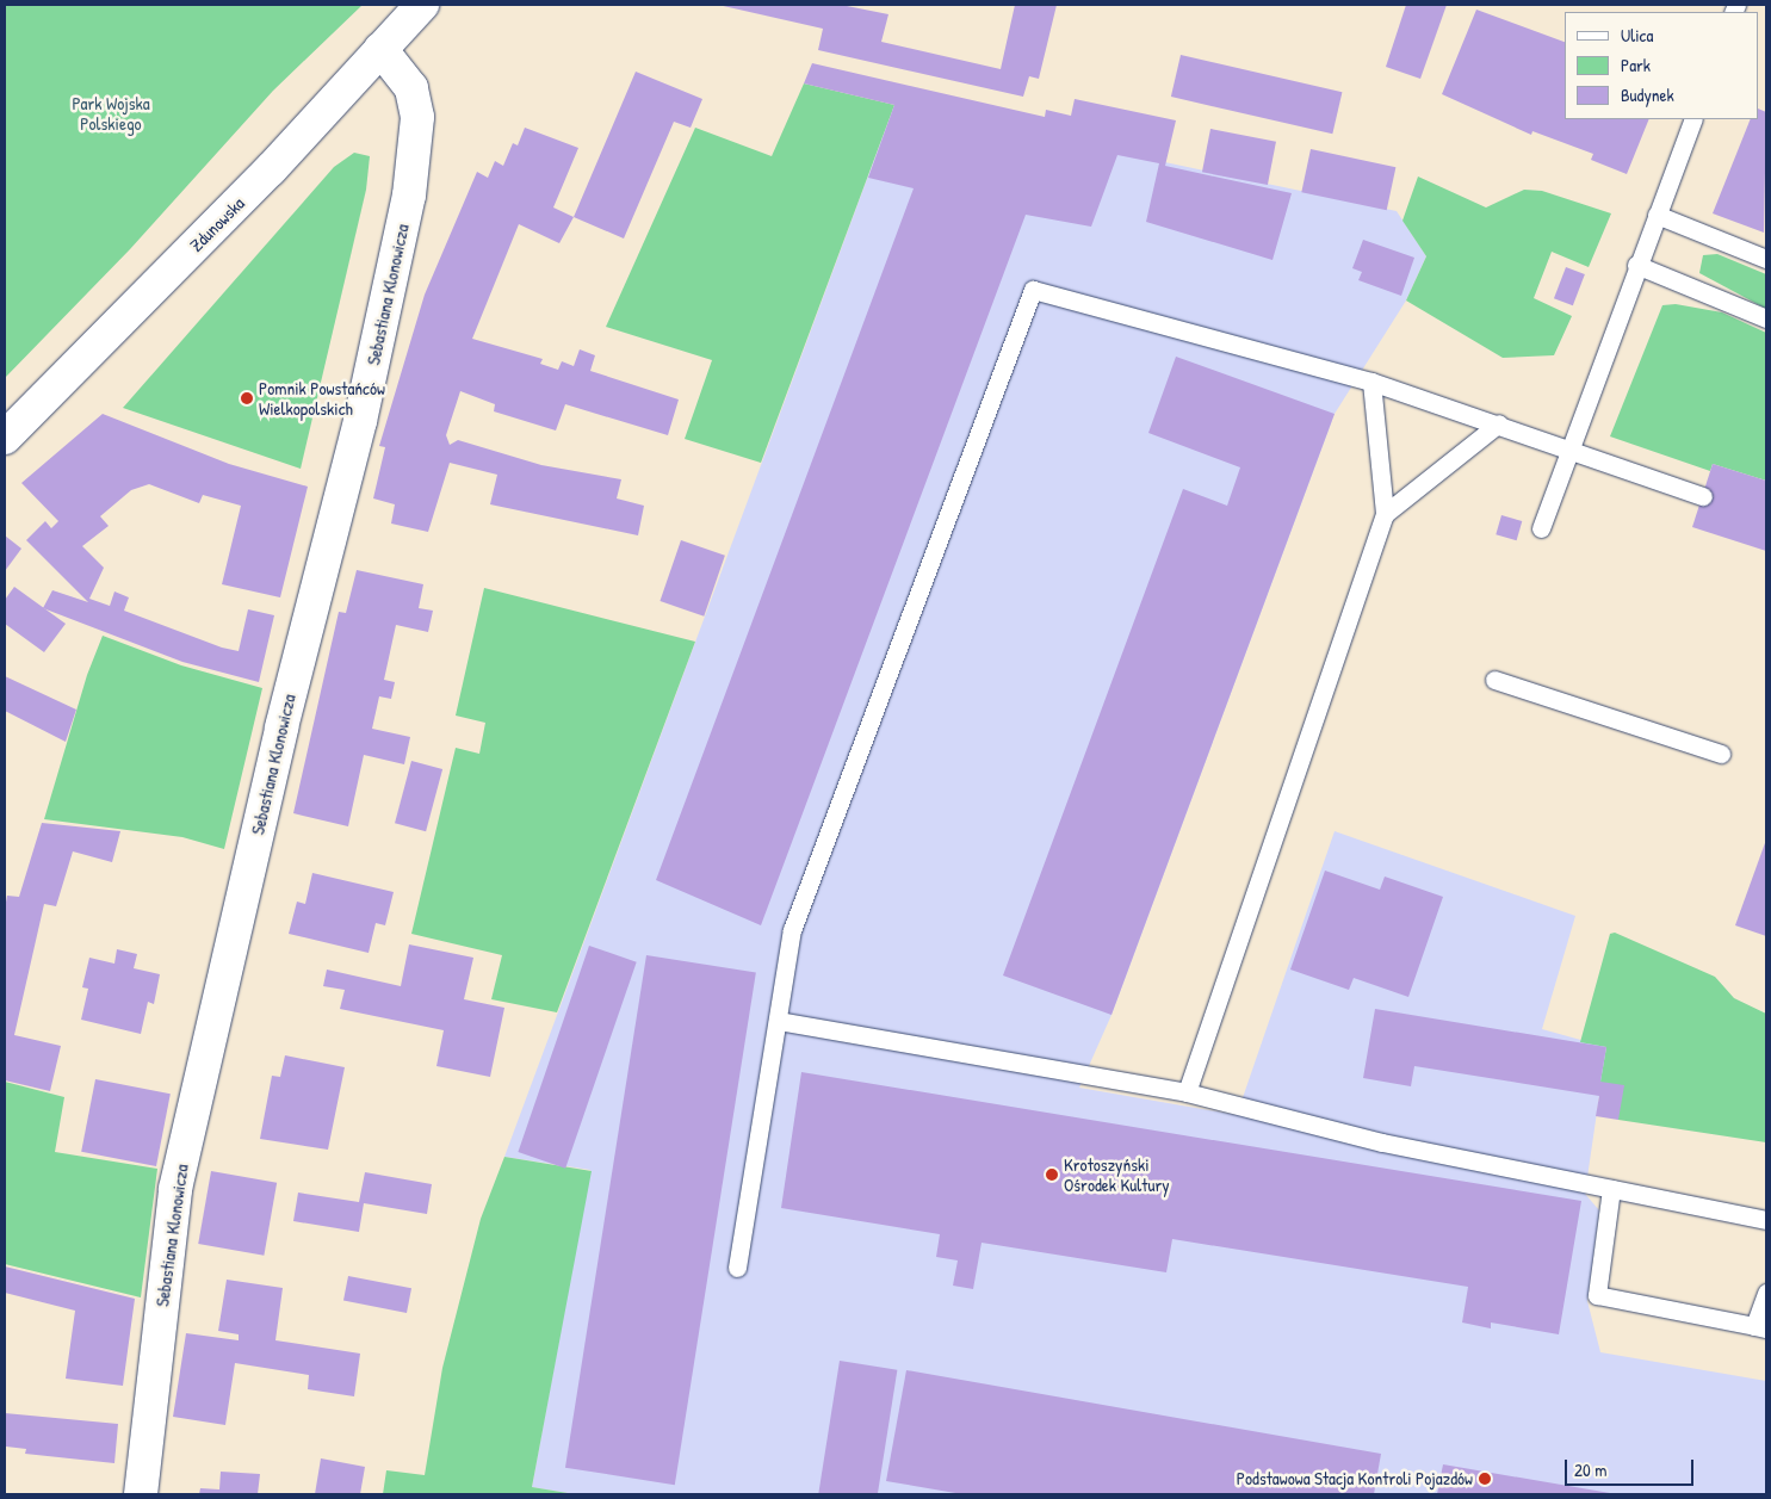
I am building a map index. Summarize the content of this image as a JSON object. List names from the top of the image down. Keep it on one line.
{"streets":{"street":["Zdunowska","Sebastiana Klonowicza"]},"crossings":[["Zdunowska","Sebastiana Klonowicza"]],"parks":["Park Wojska Polskiego"],"places":["Pomnik Powstańców Wielkopolskich","Krotoszyński Ośrodek Kultury","Podstawowa Stacja Kontroli Pojazdów"],"legend":["Ulica","Park","Budynek"],"scale_bar":"20 m"}
